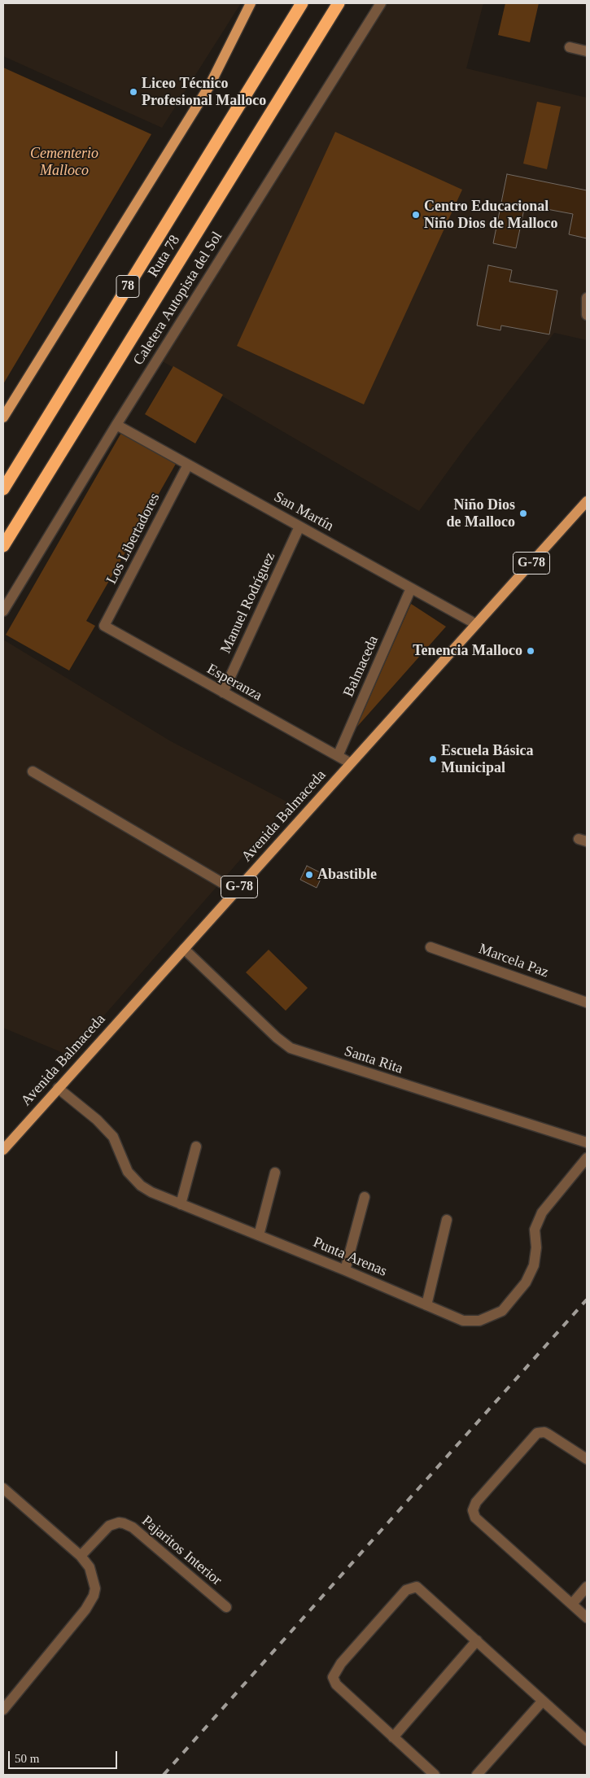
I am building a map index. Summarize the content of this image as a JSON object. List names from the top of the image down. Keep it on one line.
{"streets":{"highway":["Ruta 78","78"],"main road":["G-78","Avenida Balmaceda"],"street":["Caletera Autopista del Sol","San Martín","Los Libertadores","Manuel Rodríguez","Balmaceda","Esperanza","Marcela Paz","Santa Rita","Punta Arenas","Pajaritos Interior"]},"crossings":[["Caletera Autopista del Sol","San Martín"],["San Martín","Los Libertadores"],["San Martín","Manuel Rodríguez"],["San Martín","Balmaceda"],["San Martín","Avenida Balmaceda"],["Los Libertadores","Esperanza"],["Manuel Rodríguez","Esperanza"],["Balmaceda","Esperanza"],["Esperanza","Avenida Balmaceda"],["Avenida Balmaceda","Santa Rita"],["Avenida Balmaceda","Punta Arenas"]],"parks":["Cementerio Malloco"],"places":["Liceo Técnico Profesional Malloco","Centro Educacional Niño Dios de Malloco","Niño Dios de Malloco","Tenencia Malloco","Escuela Básica Municipal","Abastible"],"scale_bar":"50 m"}
